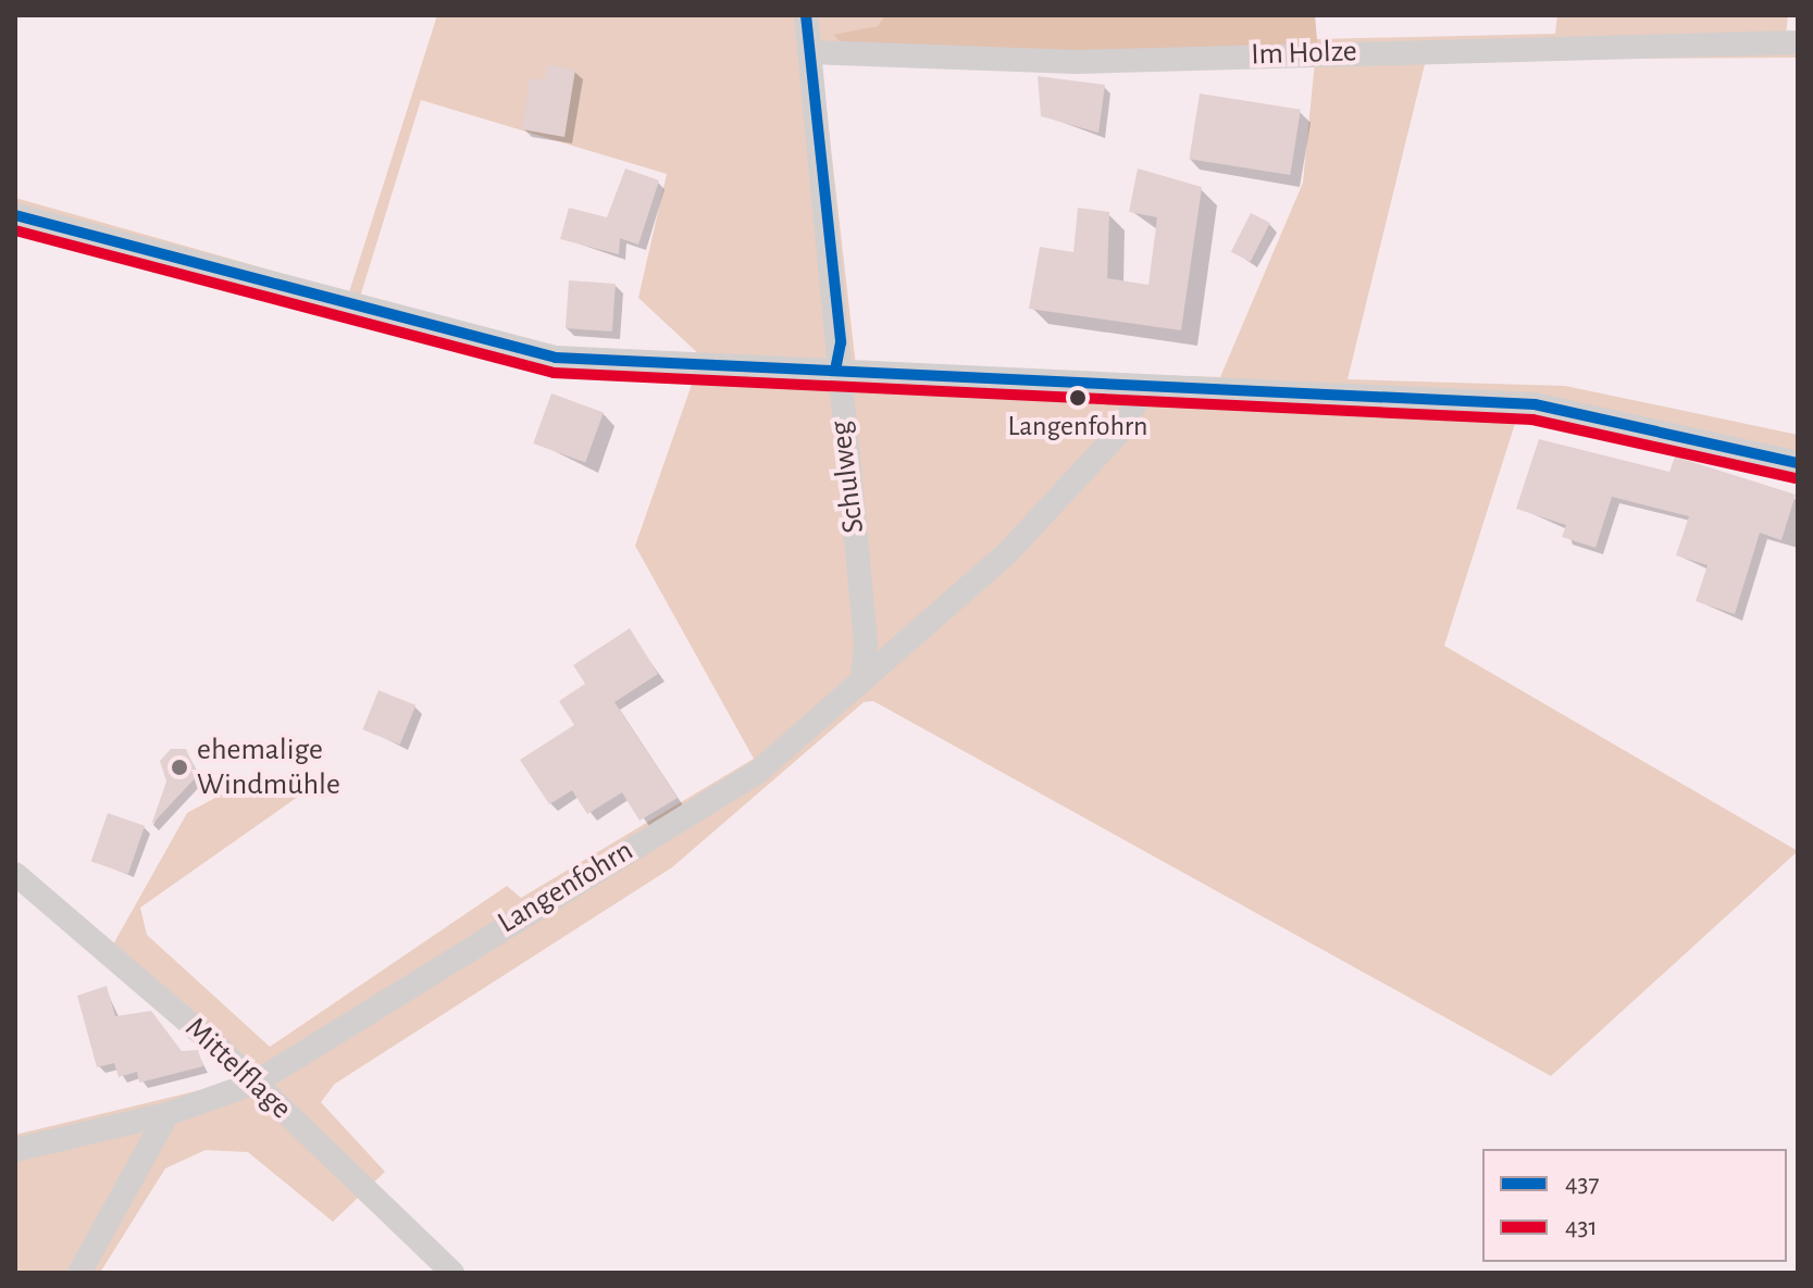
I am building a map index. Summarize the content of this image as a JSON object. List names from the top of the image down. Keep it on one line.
{"streets":{"street":["Im Holze","Schulweg","Langenfohrn","Mittelflage"]},"crossings":[["Im Holze","Schulweg"],["Schulweg","Langenfohrn"],["Langenfohrn","Mittelflage"]],"places":["Langenfohrn","ehemalige Windmühle"],"lines":["transit line 437","transit line 431"],"legend":["437","431"]}
